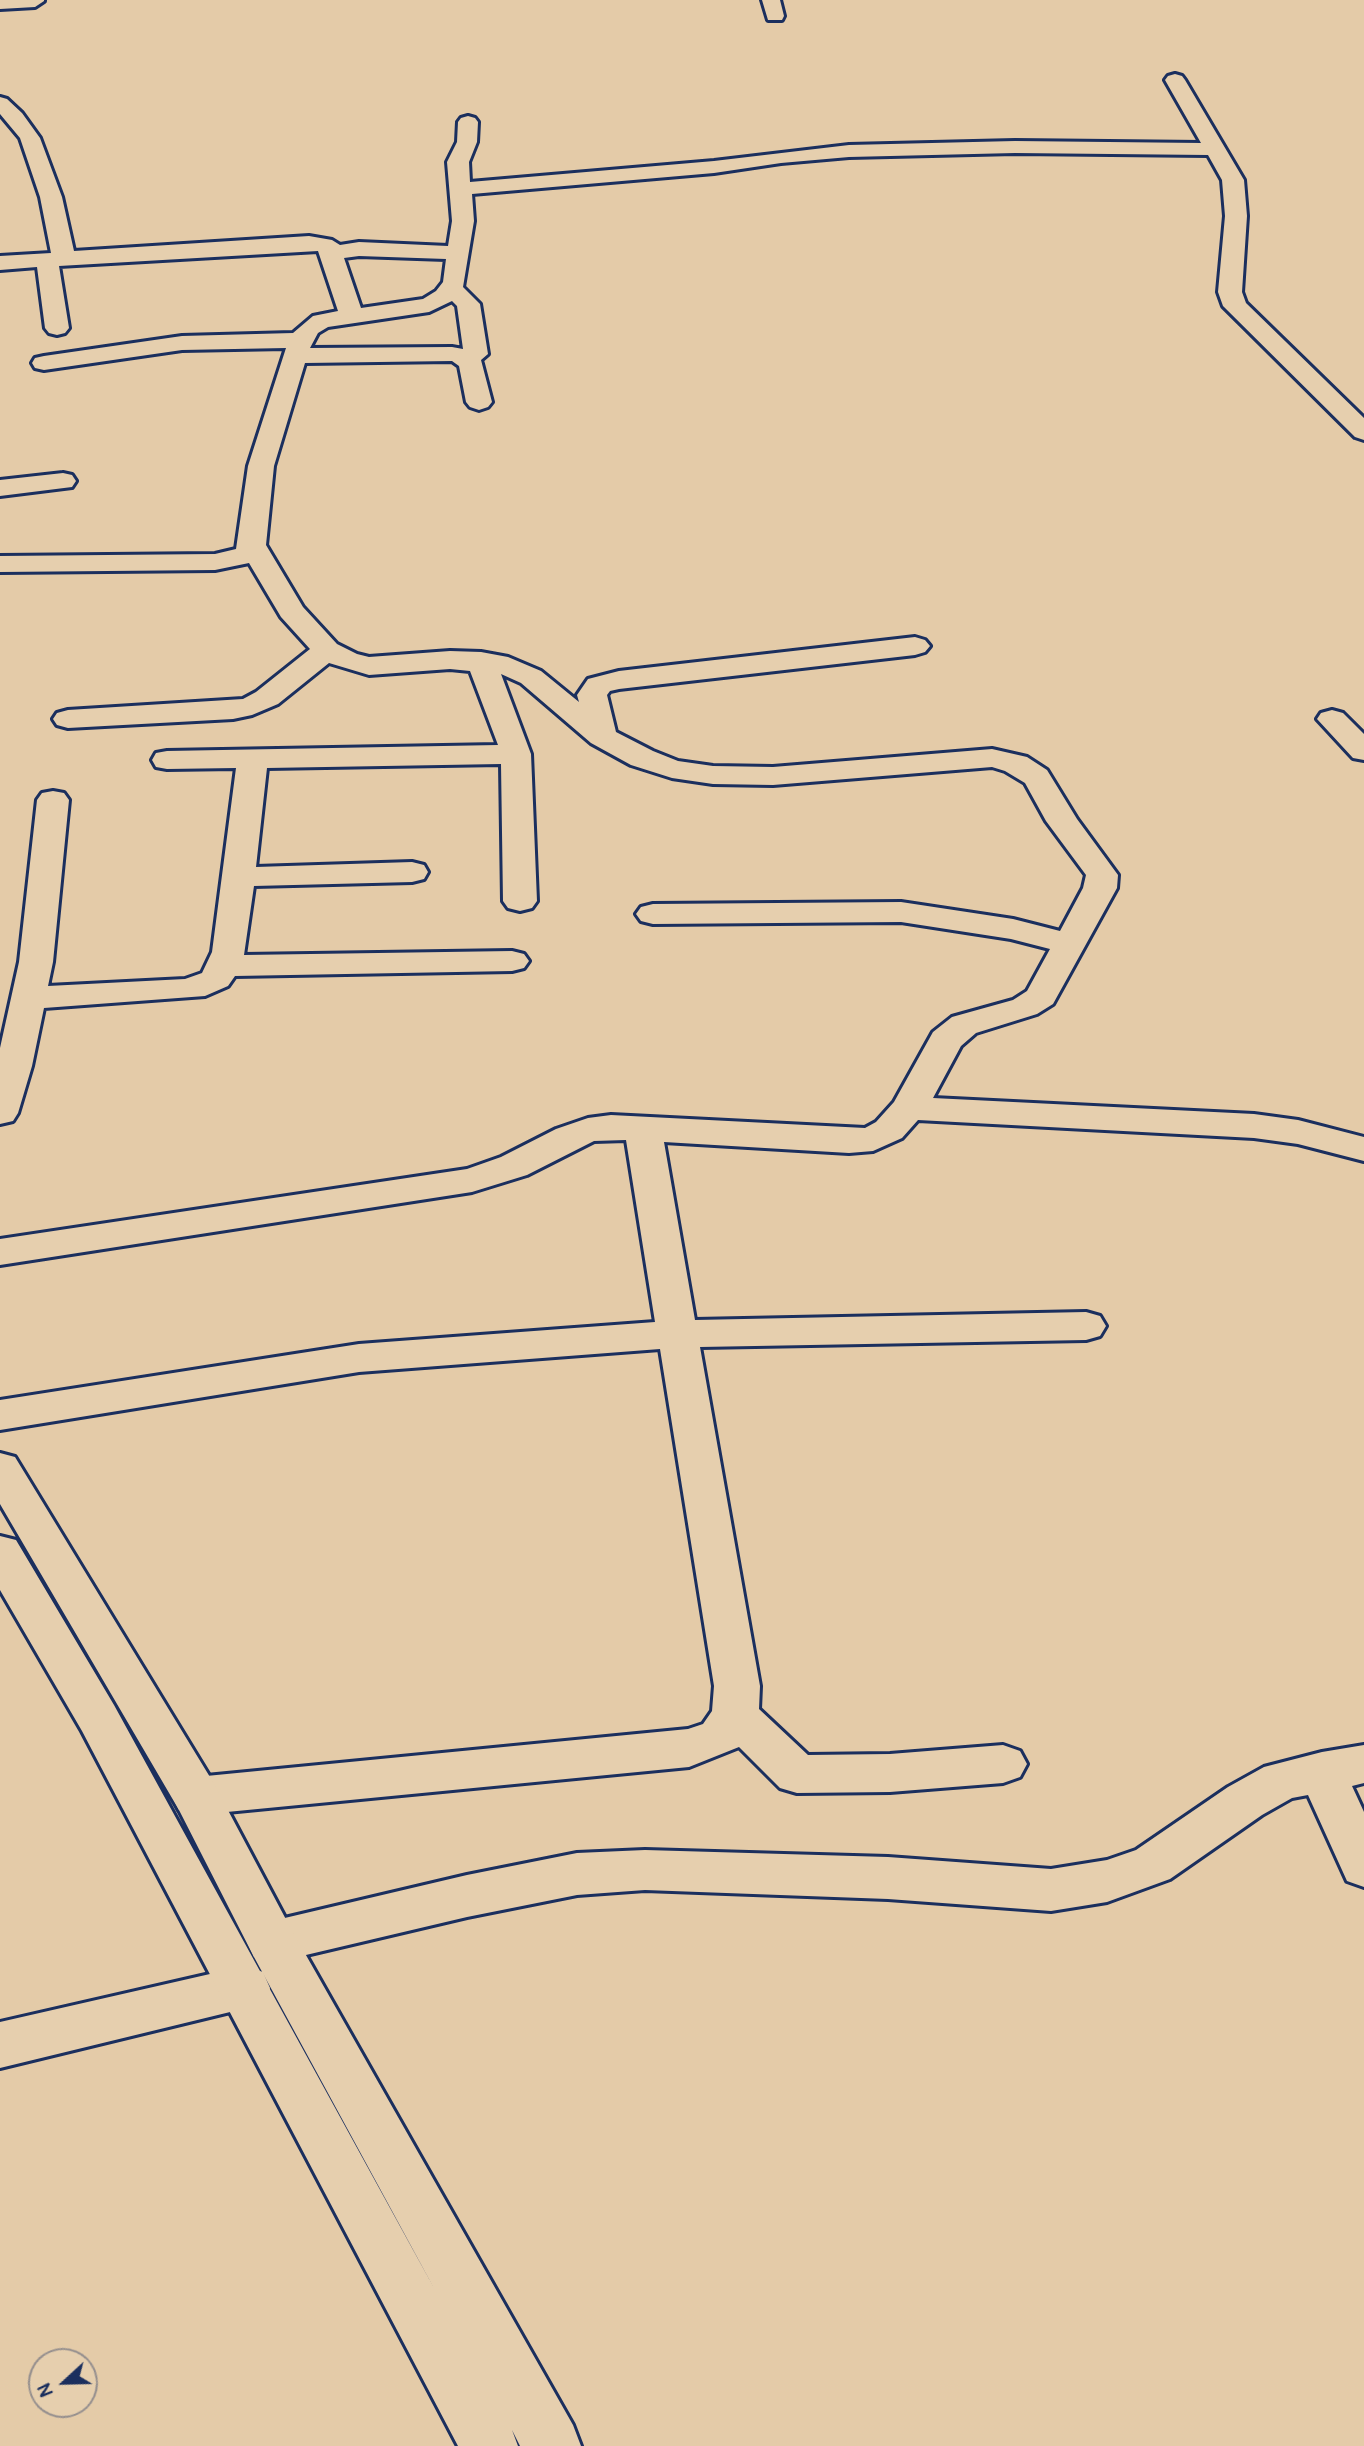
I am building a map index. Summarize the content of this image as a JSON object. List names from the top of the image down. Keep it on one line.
{"north":"left"}
